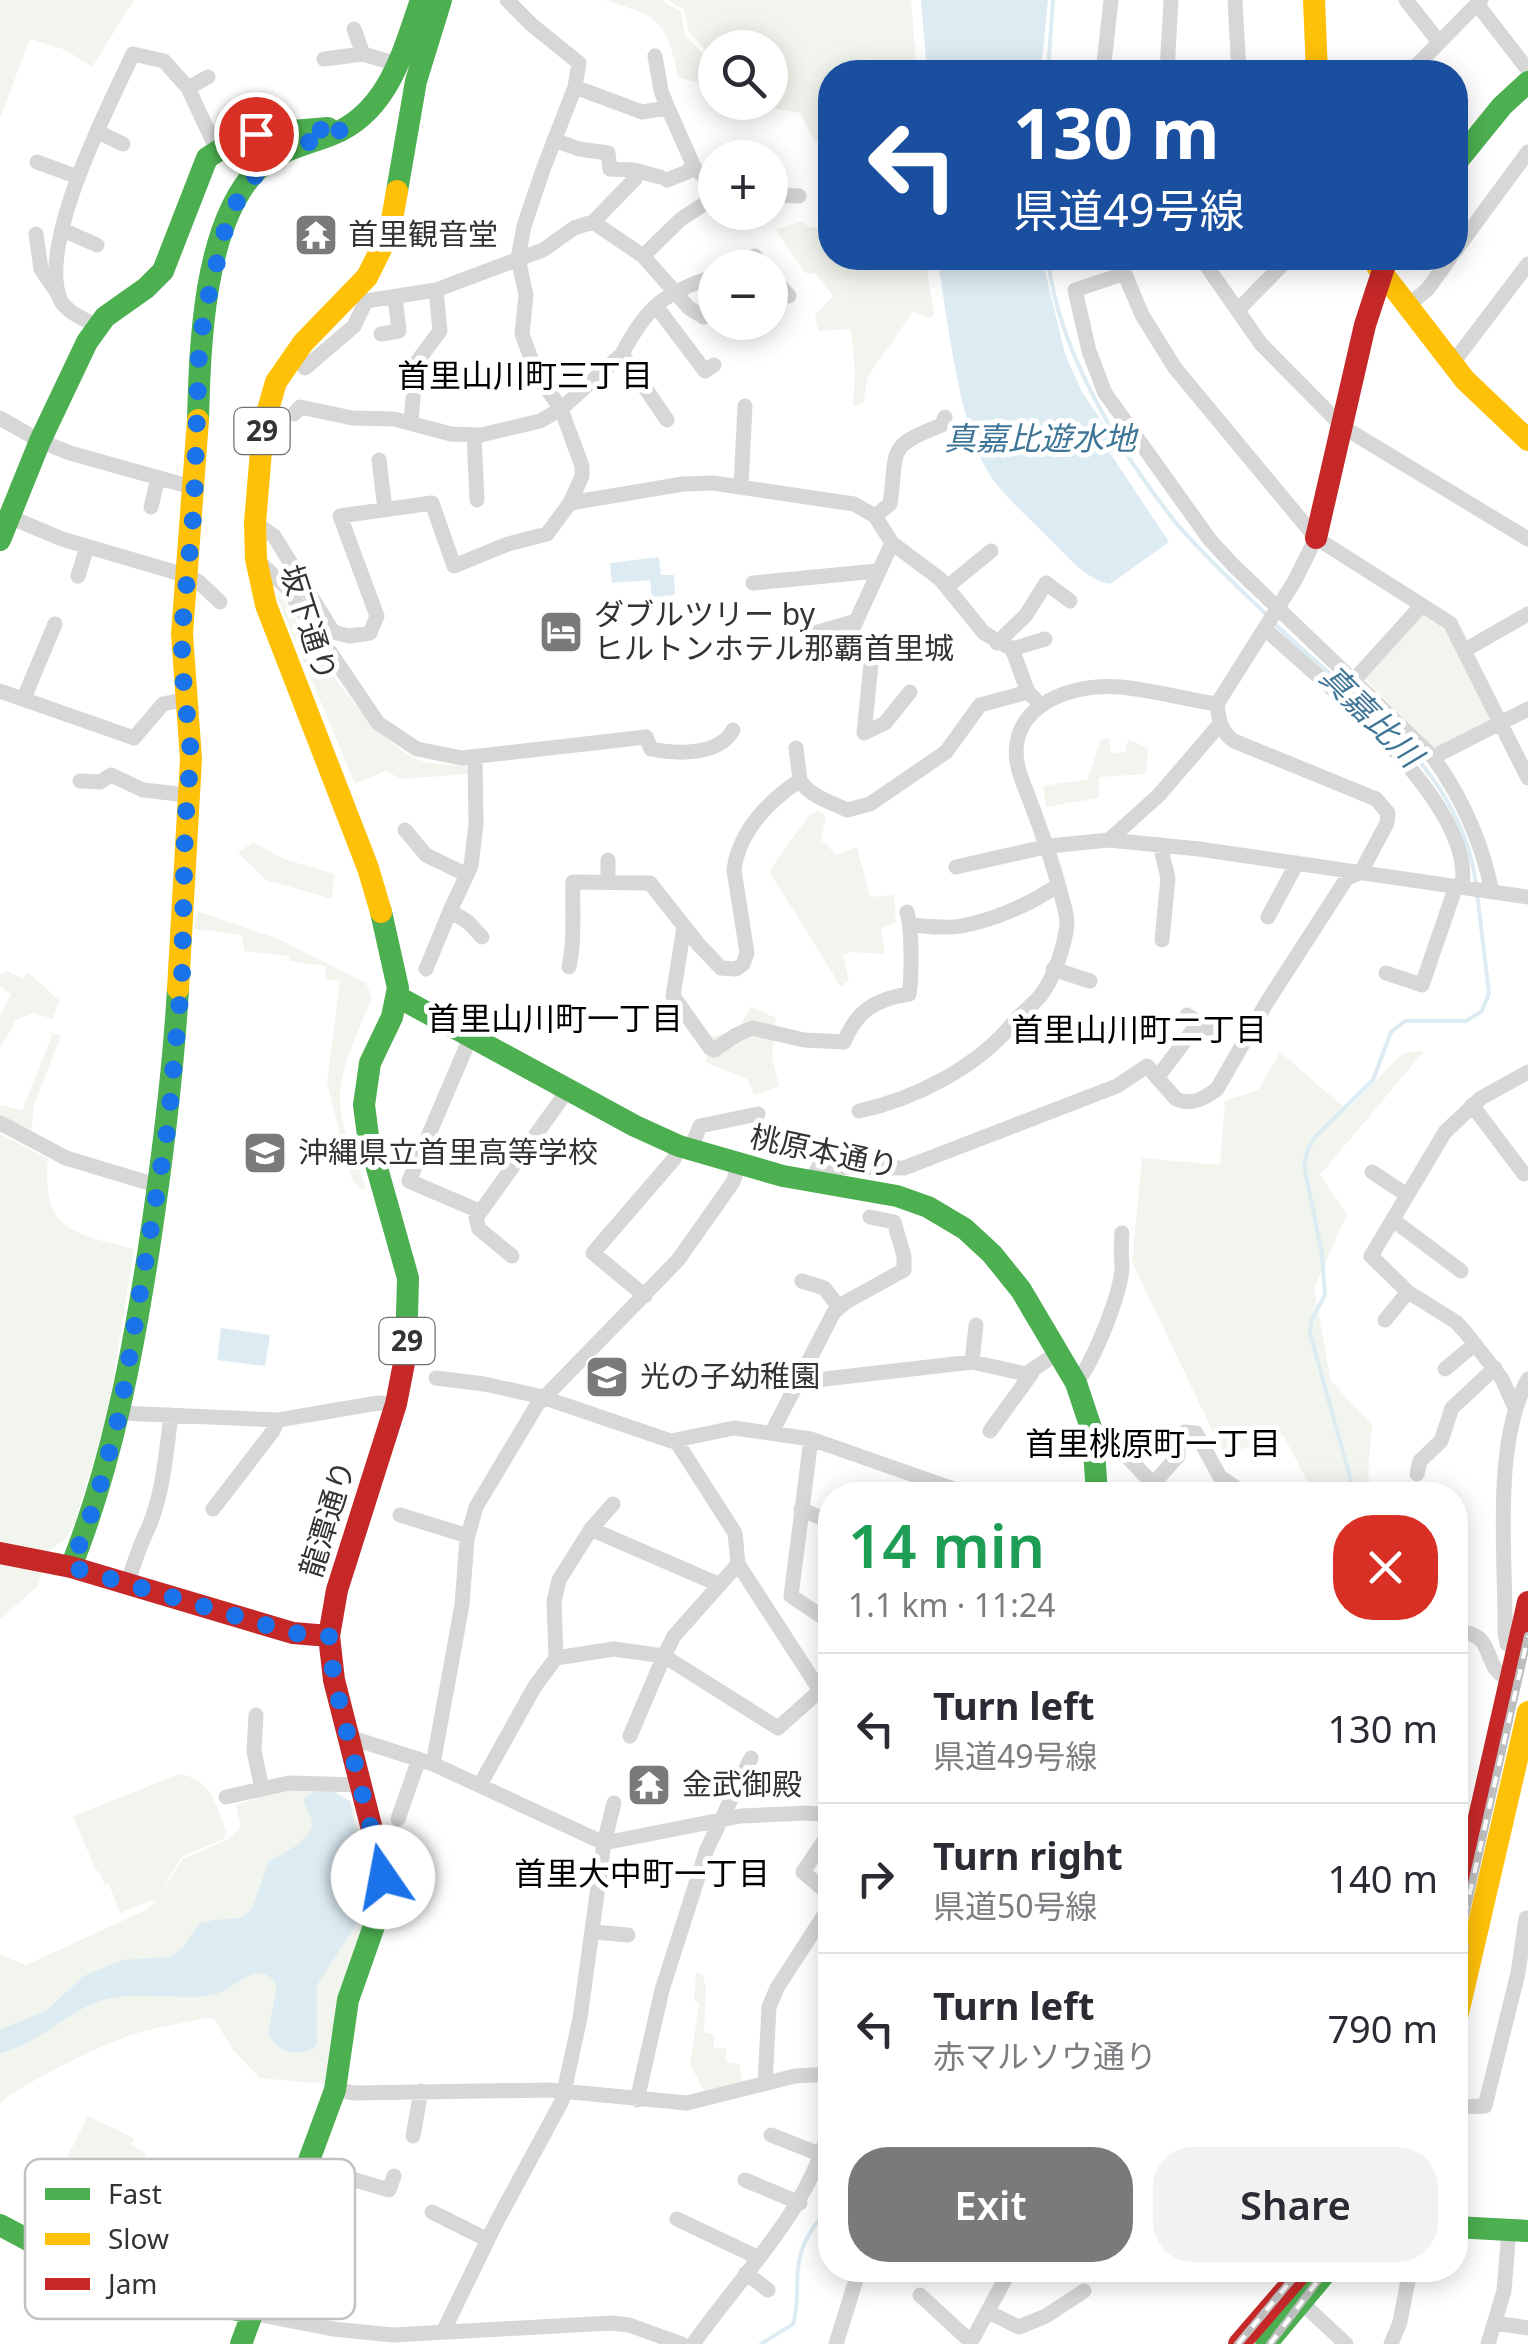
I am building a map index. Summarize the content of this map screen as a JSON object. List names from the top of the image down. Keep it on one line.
{"streets":{"main road":["29","坂下通り","桃原本通り","龍潭通り"]},"crossings":[["坂下通り","桃原本通り"],["坂下通り","龍潭通り"],["桃原本通り","龍潭通り"]],"districts":["首里山川町三丁目","首里山川町一丁目","首里山川町二丁目","首里桃原町一丁目","首里大中町一丁目"],"water":["真嘉比遊水地","真嘉比川"],"places":{"temple":["首里観音堂","金武御殿"],"hotel":["ダブルツリー by ヒルトンホテル那覇首里城"],"school or university":["沖縄県立首里高等学校","光の子幼稚園"]},"legend":["Fast","Slow","Jam"],"page":{"map_buttons":["+","−"],"turn":["130 m","県道49号線"],"heading":["14 min","1.1 km · 11:24"],"list":[{"name":"Turn left","note":"県道49号線","value":"130 m"},{"name":"Turn right","note":"県道50号線","value":"140 m"},{"name":"Turn left","note":"赤マルソウ通り","value":"790 m"}],"buttons":["Exit","Share"]}}
